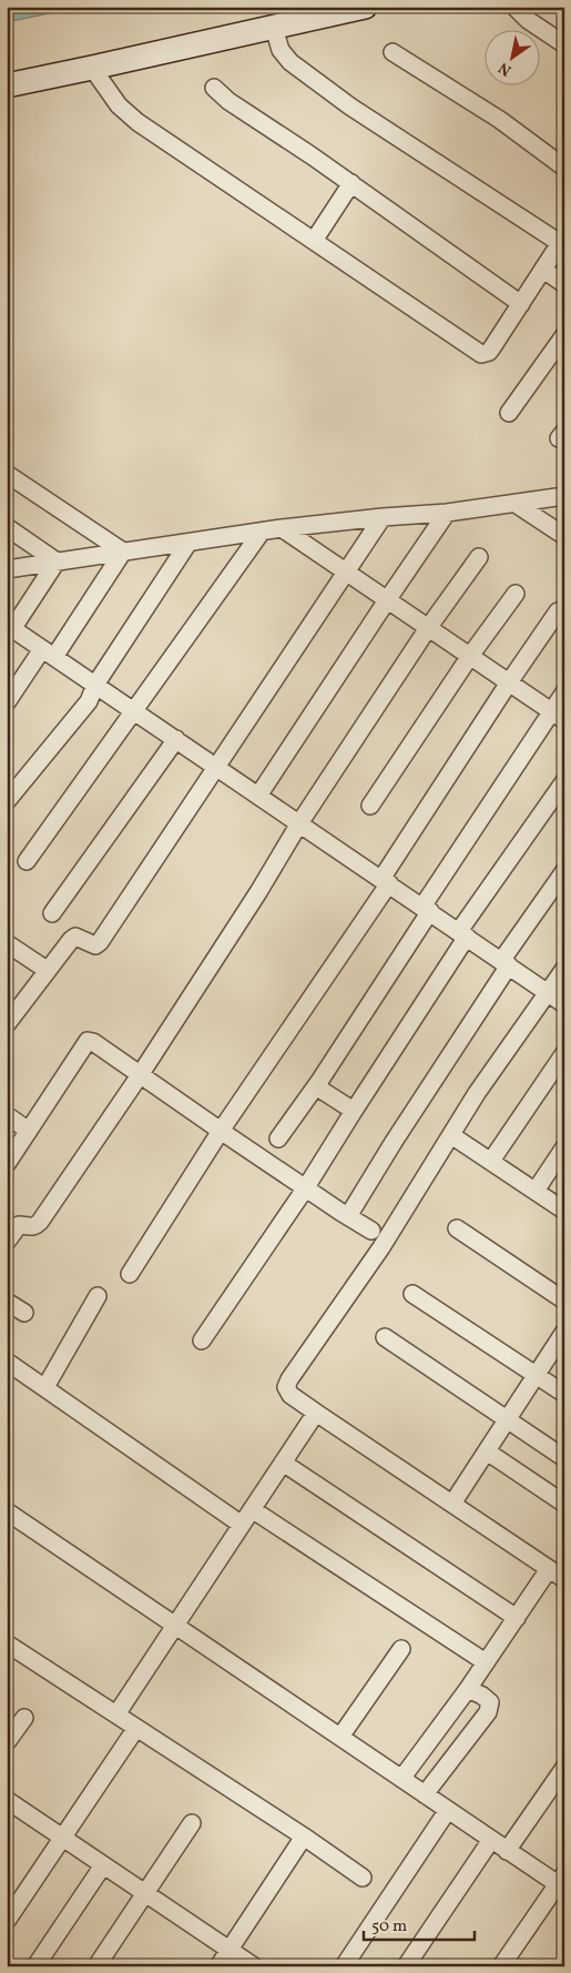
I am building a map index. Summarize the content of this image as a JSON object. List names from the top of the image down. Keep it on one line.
{"scale_bar":"50 m","north":"bottom left"}
